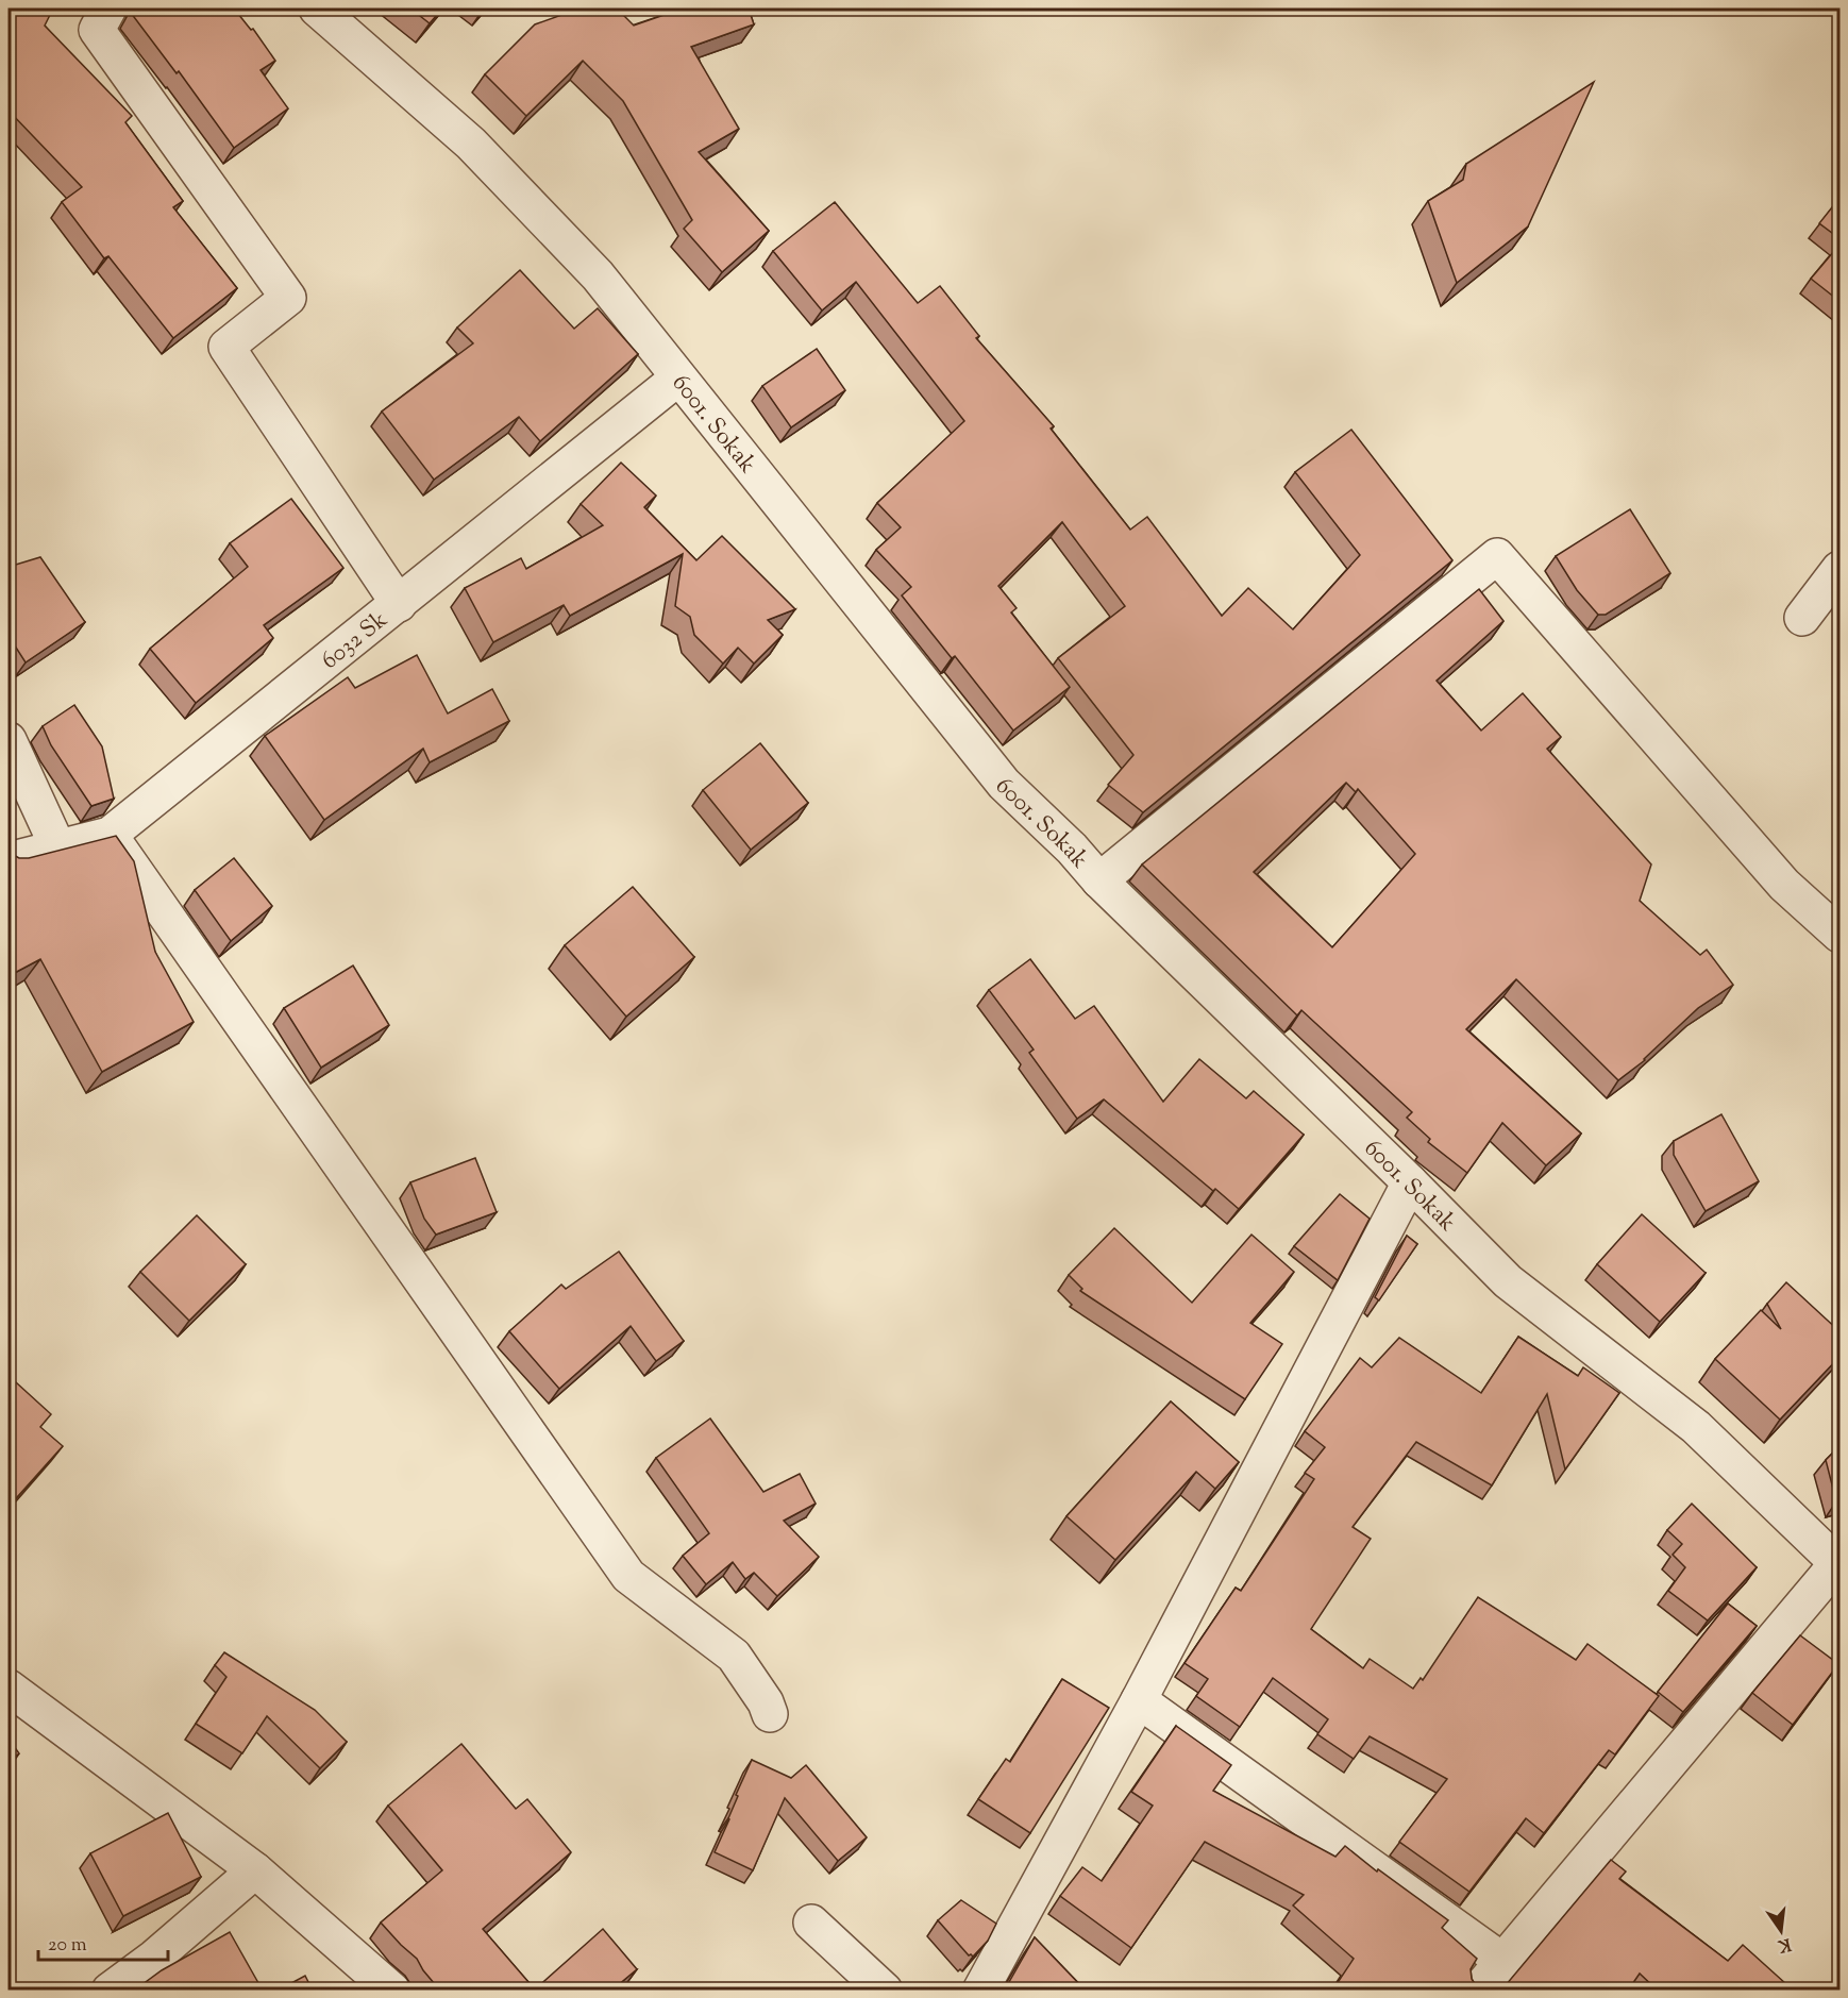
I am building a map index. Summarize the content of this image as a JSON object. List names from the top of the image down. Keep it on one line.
{"streets":{"street":["6001. Sokak","6032 Sk"]},"crossings":[["6001. Sokak","6032 Sk"]],"scale_bar":"20 m","north":"bottom"}
